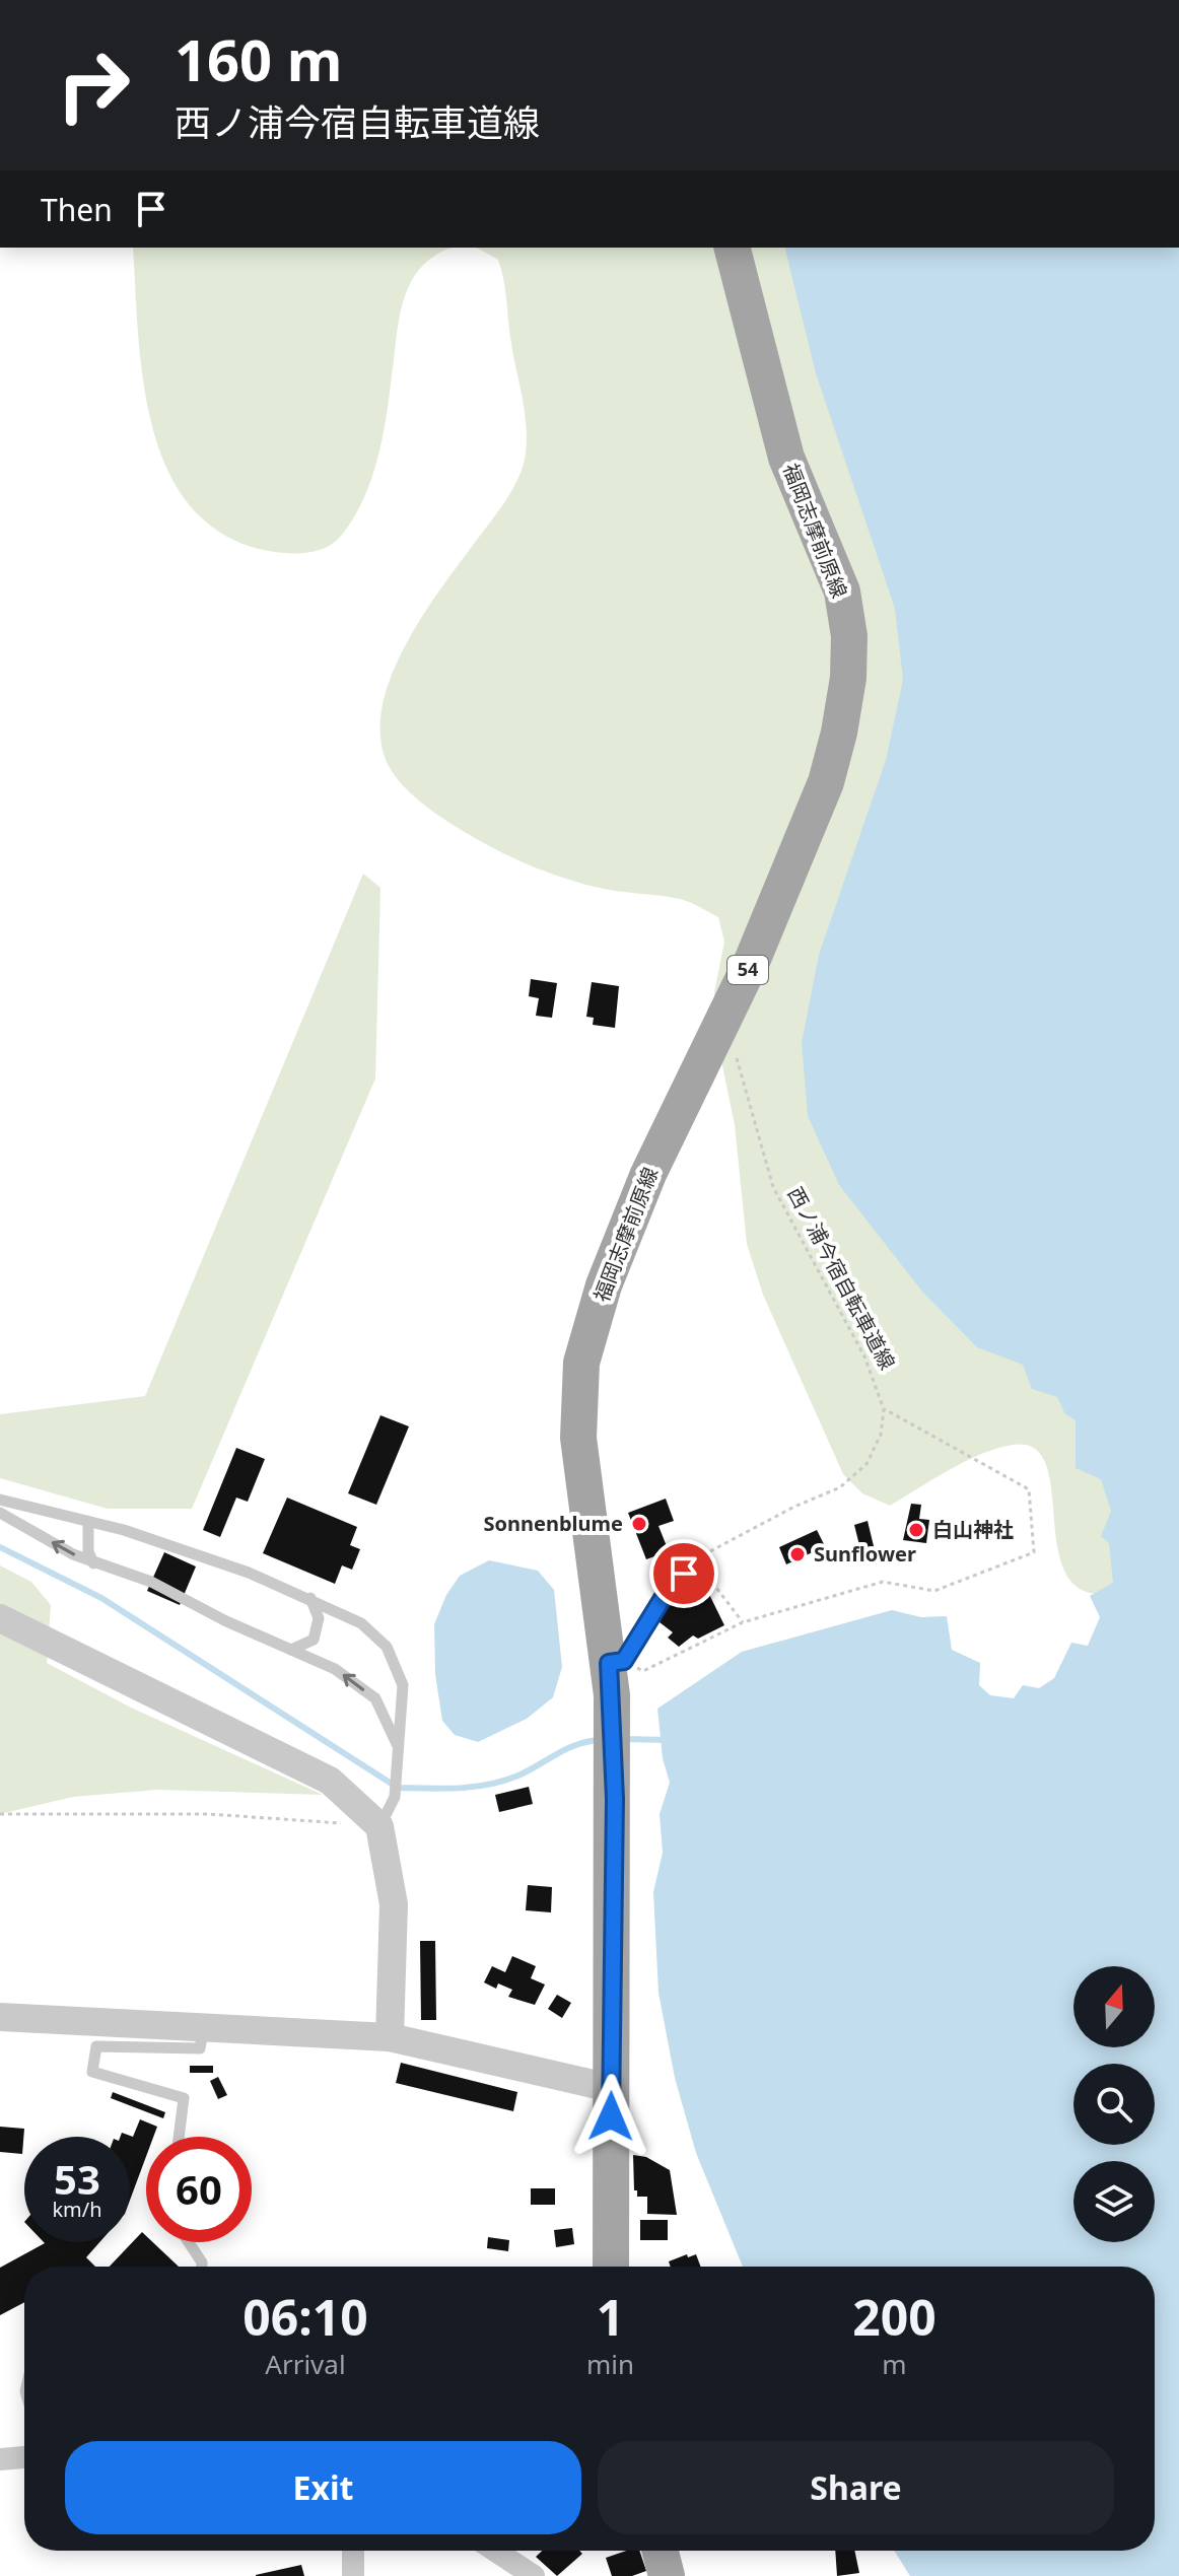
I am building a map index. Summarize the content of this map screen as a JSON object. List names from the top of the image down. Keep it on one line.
{"streets":{"main road":["福岡志摩前原線","54"],"path":["西ノ浦今宿自転車道線"]},"crossings":[["福岡志摩前原線","西ノ浦今宿自転車道線"]],"places":["Sonnenblume","白山神社","Sunflower"],"north":"top","page":{"turn":["160 m","西ノ浦今宿自転車道線"],"then":"Then","speed":"53 km/h","limit":"60","eta":["06:10","Arrival","1","min","200","m"],"buttons":["Exit","Share"]}}
